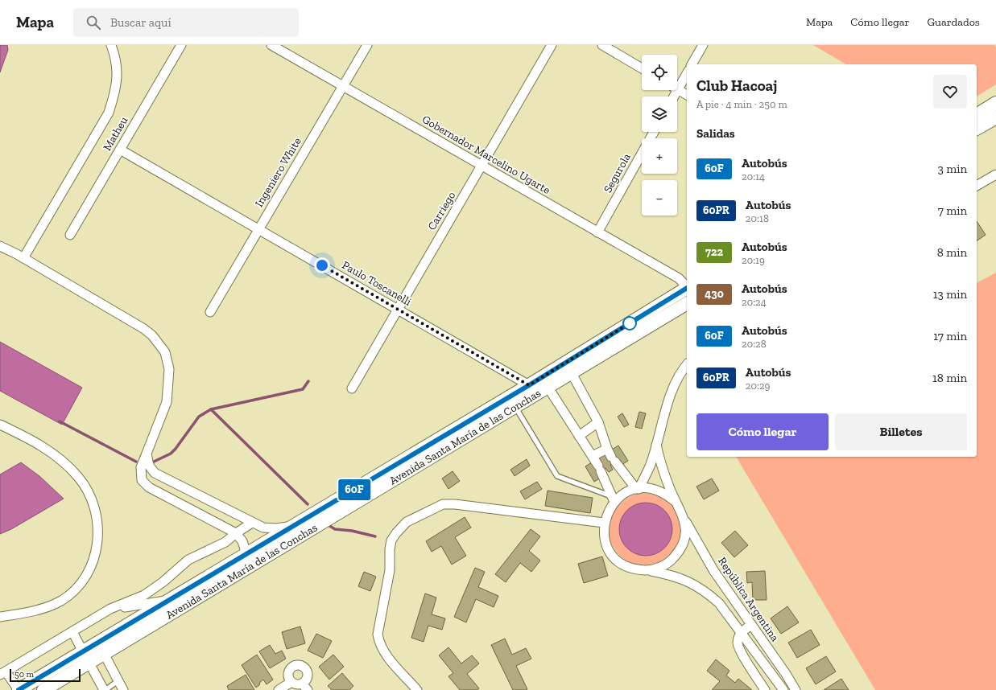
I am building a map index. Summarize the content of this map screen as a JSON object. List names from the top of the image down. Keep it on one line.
{"streets":{"main road":["Avenida Santa María de las Conchas"],"street":["Matheu","Gobernador Marcelino Ugarte","Ingeniero White","Segurola","Carriego","Paulo Toscanelli","República Argentina"]},"crossings":[["Matheu","Paulo Toscanelli"],["Gobernador Marcelino Ugarte","Ingeniero White"],["Gobernador Marcelino Ugarte","Segurola"],["Gobernador Marcelino Ugarte","Carriego"],["Ingeniero White","Paulo Toscanelli"],["Carriego","Paulo Toscanelli"],["Paulo Toscanelli","Avenida Santa María de las Conchas"]],"lines":["bus line 60F"],"scale_bar":"50 m","page":{"header":"Mapa","search":"Buscar aquí","nav":["Mapa","Cómo llegar","Guardados"],"on_map":"60F","map_buttons":["+","−"],"heading":[["Club Hacoaj","A pie · 4 min · 250 m"],"Salidas"],"list":[{"mark":"60F","name":"Autobús","note":"20:14","value":"3 min"},{"mark":"60PR","name":"Autobús","note":"20:18","value":"7 min"},{"mark":"722","name":"Autobús","note":"20:19","value":"8 min"},{"mark":"430","name":"Autobús","note":"20:24","value":"13 min"},{"mark":"60F","name":"Autobús","note":"20:28","value":"17 min"},{"mark":"60PR","name":"Autobús","note":"20:29","value":"18 min"}],"buttons":["Cómo llegar","Billetes"],"scale":"50 m"}}
